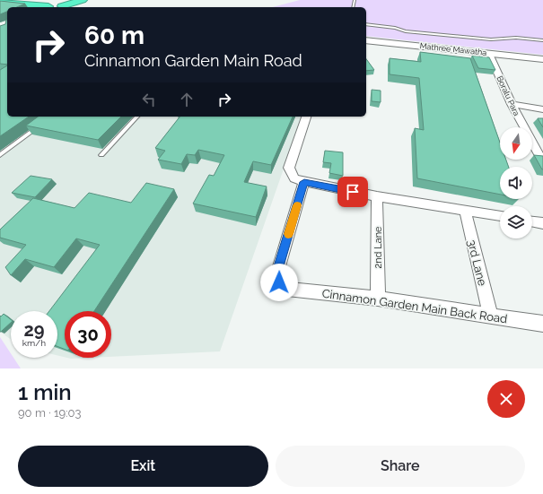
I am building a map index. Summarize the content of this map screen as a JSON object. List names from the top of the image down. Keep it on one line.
{"streets":{"street":["Mathree Mawatha","Boralu Para","2nd Lane","3rd Lane","Cinnamon Garden Main Back Road"]},"crossings":[["Mathree Mawatha","Boralu Para"],["2nd Lane","Cinnamon Garden Main Back Road"],["3rd Lane","Cinnamon Garden Main Back Road"]],"north":"bottom","page":{"turn":["60 m","Cinnamon Garden Main Road"],"speed":"29 km/h","limit":"30","heading":["1 min","90 m · 19:03"],"buttons":["Exit","Share"]}}
